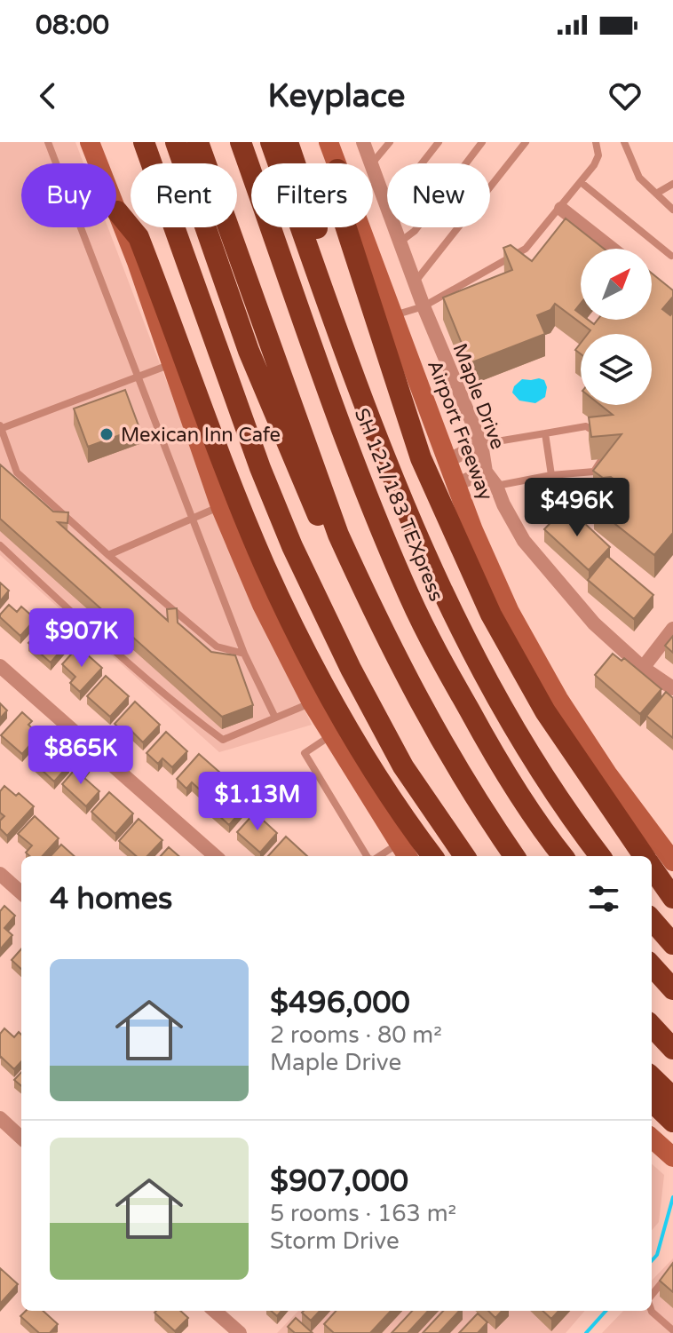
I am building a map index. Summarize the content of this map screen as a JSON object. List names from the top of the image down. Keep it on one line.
{"streets":{"highway":["SH 121/183 TEXpress"],"main road":["Airport Freeway"],"street":["Maple Drive"]},"places":["Mexican Inn Cafe"],"north":"top right","page":{"status":"08:00","header":"Keyplace","chip":["Buy","Rent","Filters","New"],"price":["$496K","$907K","$865K","$1.13M"],"heading":"4 homes","list":[{"name":"$496,000","note":"2 rooms · 80 m² · Maple Drive"},{"name":"$907,000","note":"5 rooms · 163 m² · Storm Drive"}]}}
